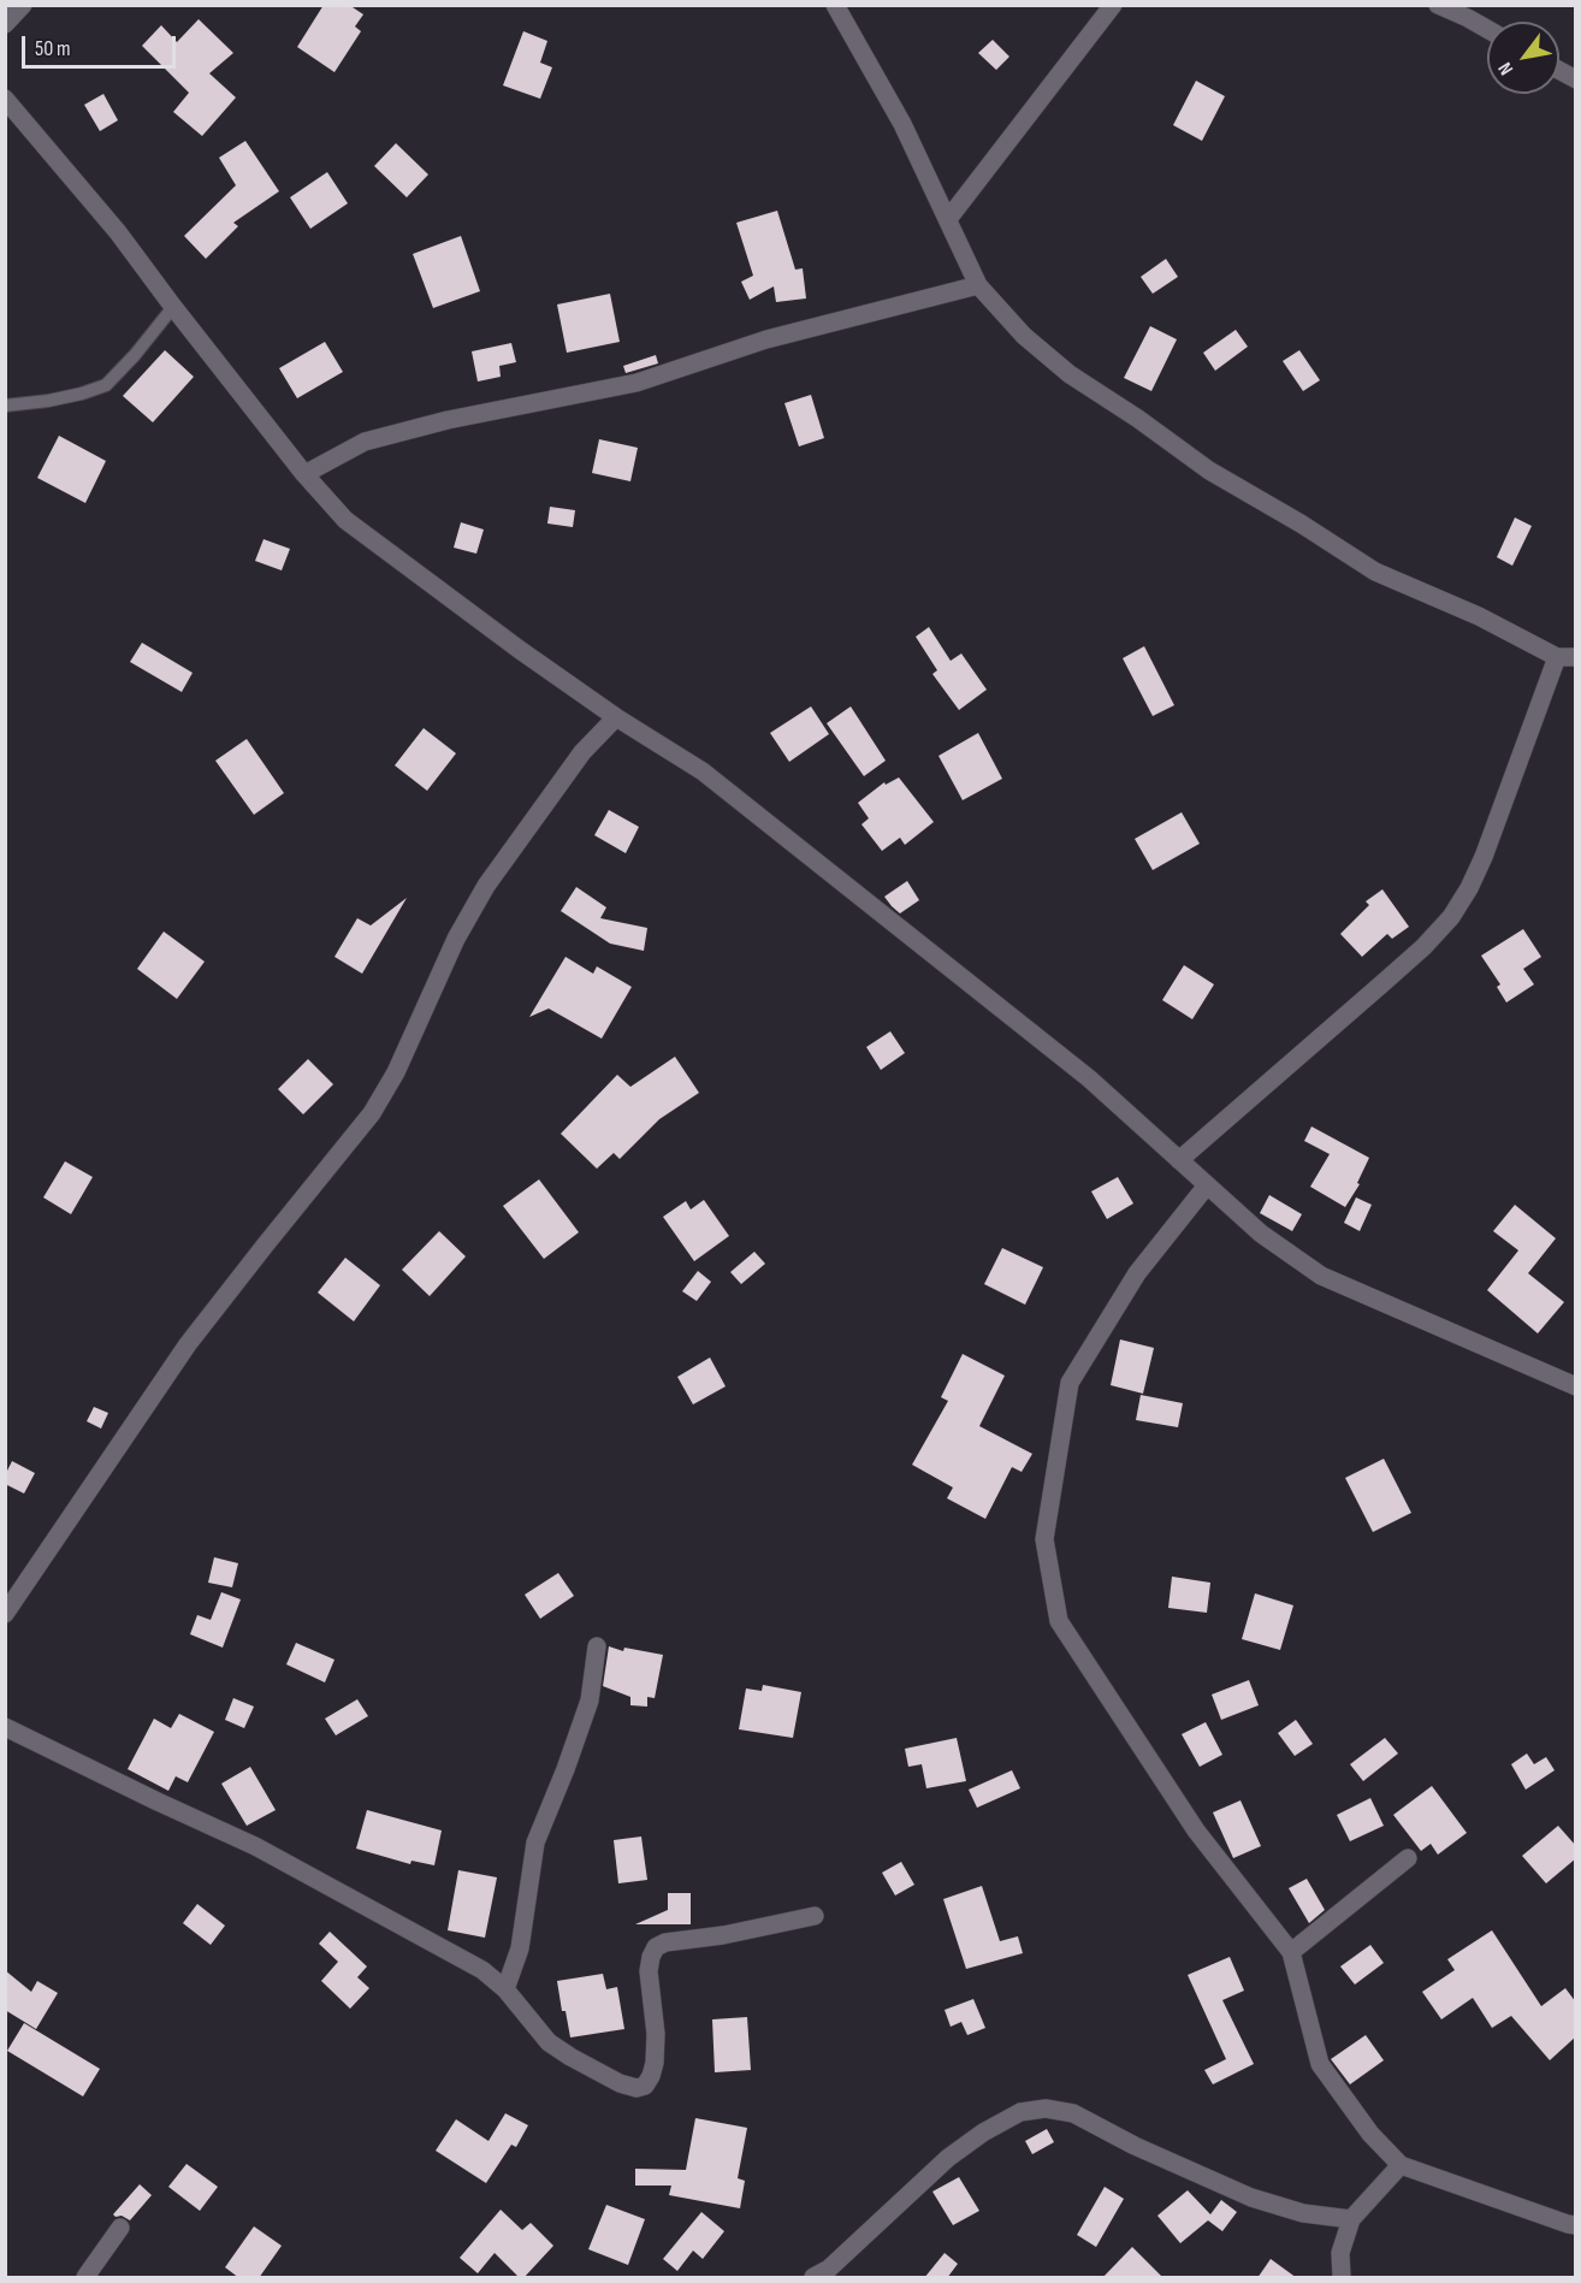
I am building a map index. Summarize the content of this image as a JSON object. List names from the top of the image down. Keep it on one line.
{"scale_bar":"50 m","north":"bottom left"}
